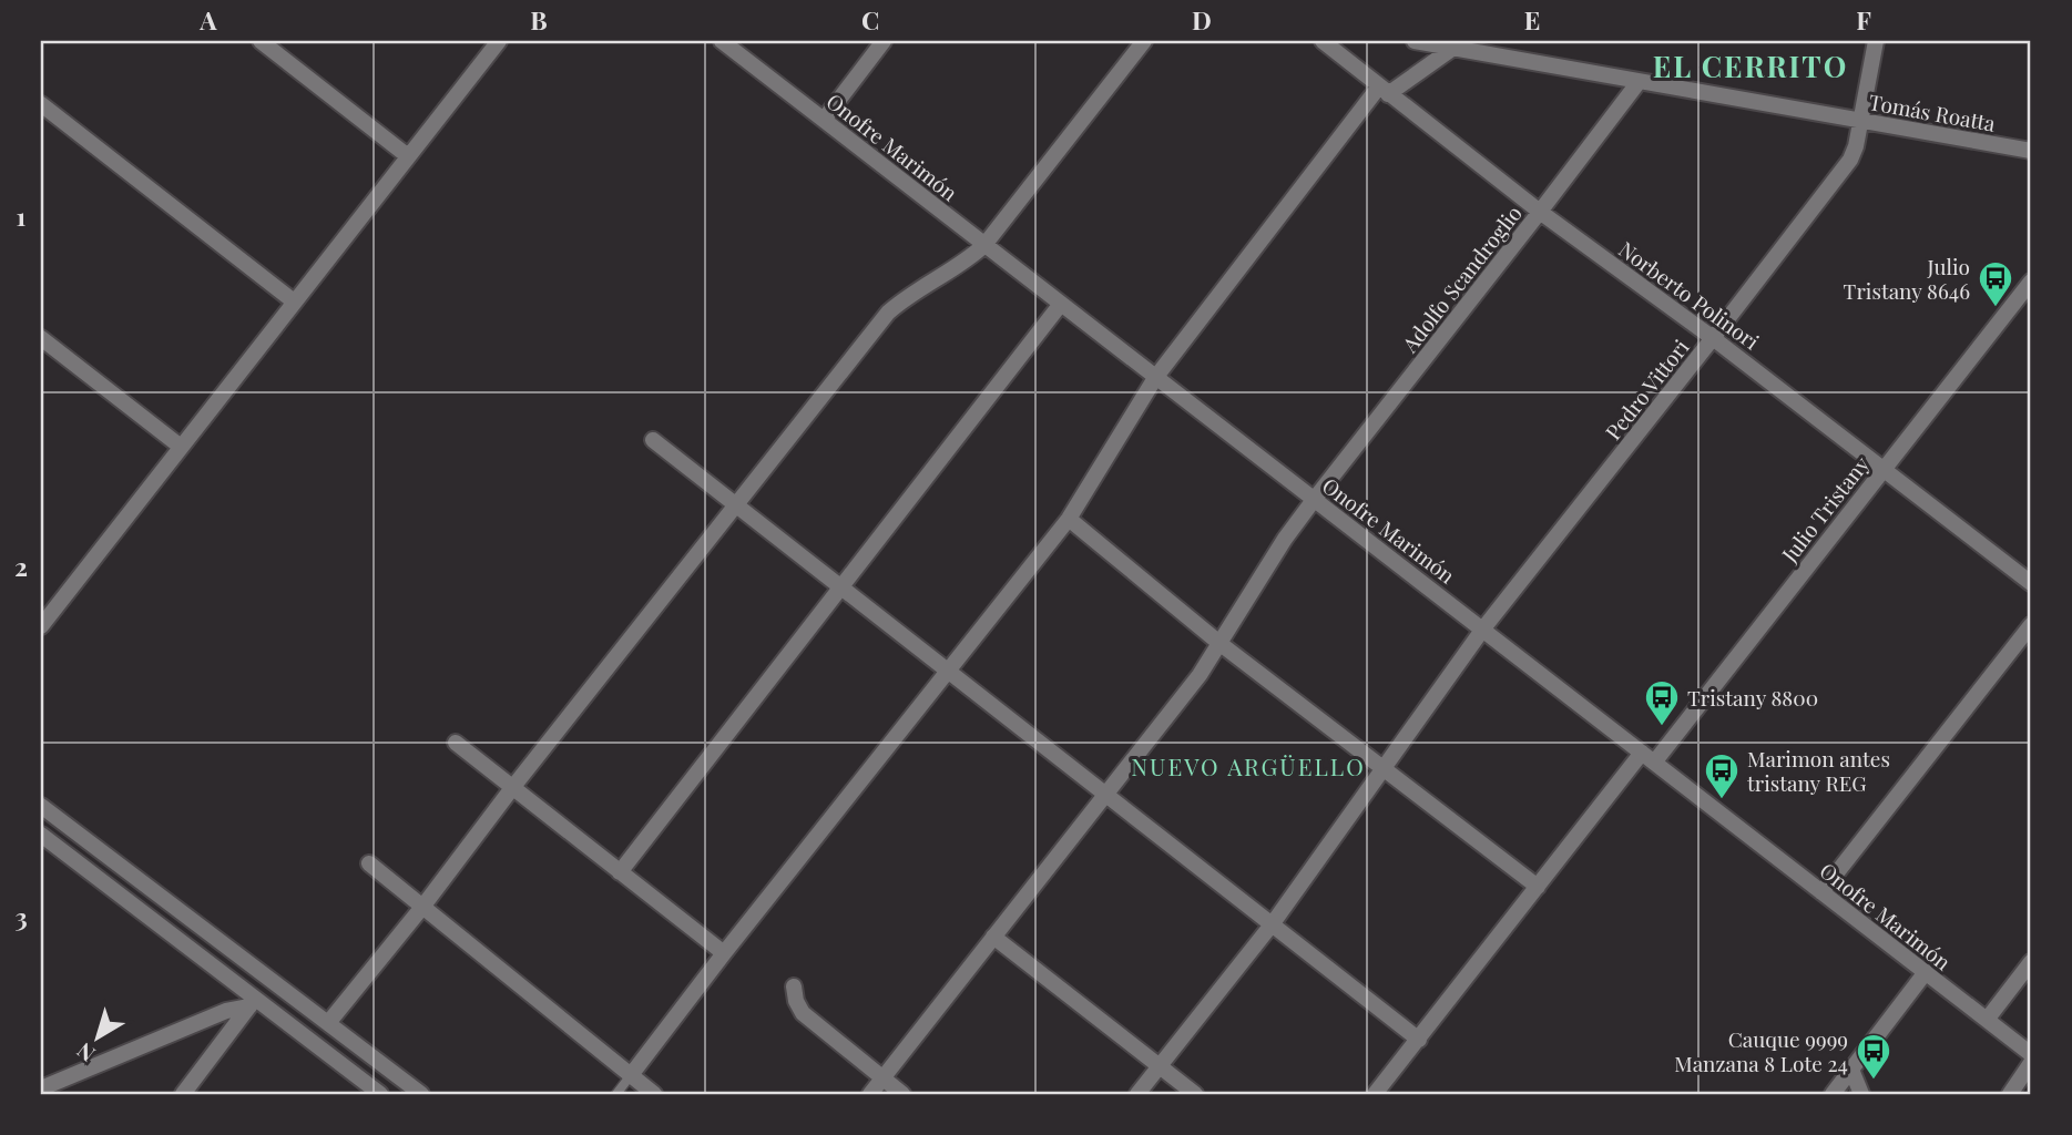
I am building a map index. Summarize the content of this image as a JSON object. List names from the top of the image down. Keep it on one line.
{"streets":{"street":["Tomás Roatta","Onofre Marimón","Adolfo Scandroglio","Norberto Polinori","Pedro Vittori","Julio Tristany"]},"crossings":[["Tomás Roatta","Adolfo Scandroglio"],["Tomás Roatta","Pedro Vittori"],["Onofre Marimón","Adolfo Scandroglio"],["Onofre Marimón","Pedro Vittori"],["Onofre Marimón","Julio Tristany"],["Adolfo Scandroglio","Norberto Polinori"],["Norberto Polinori","Pedro Vittori"],["Norberto Polinori","Julio Tristany"]],"districts":["EL CERRITO","NUEVO ARGÜELLO"],"places":{"bus stop":["Julio Tristany 8646","Tristany 8800","Marimon antes tristany REG","Cauque 9999 Manzana 8 Lote 24"]},"north":"bottom left","grid":{"columns":["A","B","C","D","E","F"],"rows":["1","2","3"]}}
